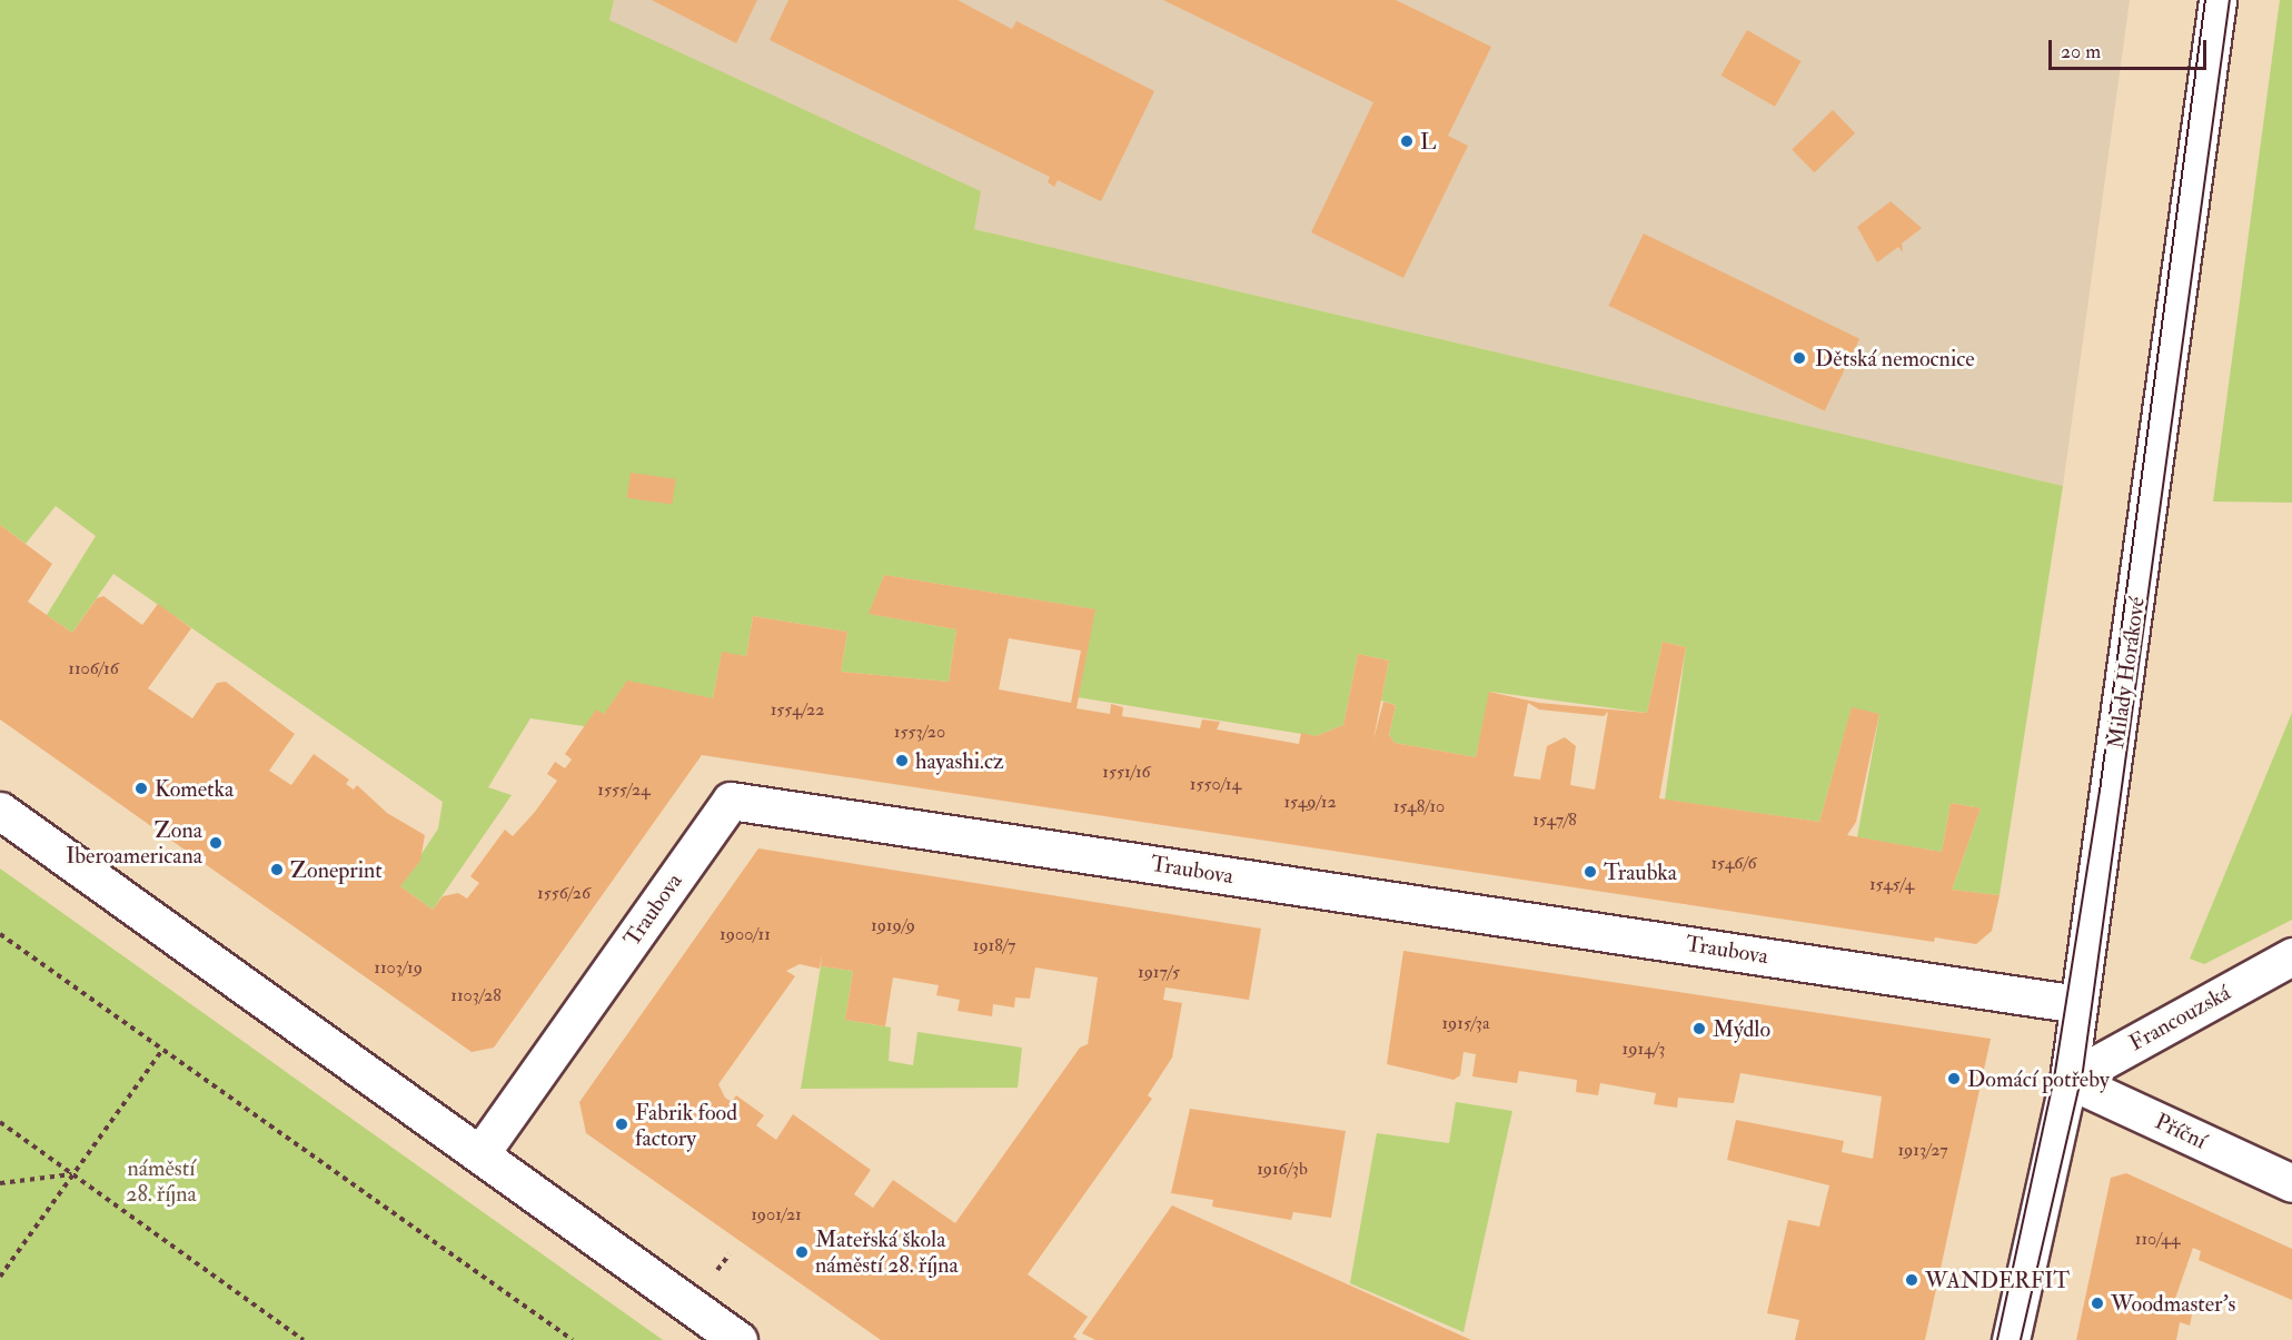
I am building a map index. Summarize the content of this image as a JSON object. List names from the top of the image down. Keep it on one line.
{"streets":{"street":["Milady Horákové","Traubova","Francouzská","Příční"]},"crossings":[["Milady Horákové","Traubova"],["Milady Horákové","Francouzská"],["Milady Horákové","Příční"],["Francouzská","Příční"]],"parks":["náměstí 28. října"],"places":["L","Dětská nemocnice","hayashi.cz","Kometka","Zona Iberoamericana","Zoneprint","Traubka","Mýdlo","Domácí potřeby","Fabrik food factory","Mateřská škola náměstí 28. října","WANDERFIT","Woodmaster's"],"house_numbers":["1106/16","1554/22","1553/20","1551/16","1550/14","1555/24","1549/12","1548/10","1547/8","1546/6","1545/4","1556/26","1919/9","1900/11","1918/7","1103/19","1917/5","1103/28","1915/3a","1914/3","1913/27","1916/3b","1901/21","110/44"],"scale_bar":"20 m"}
